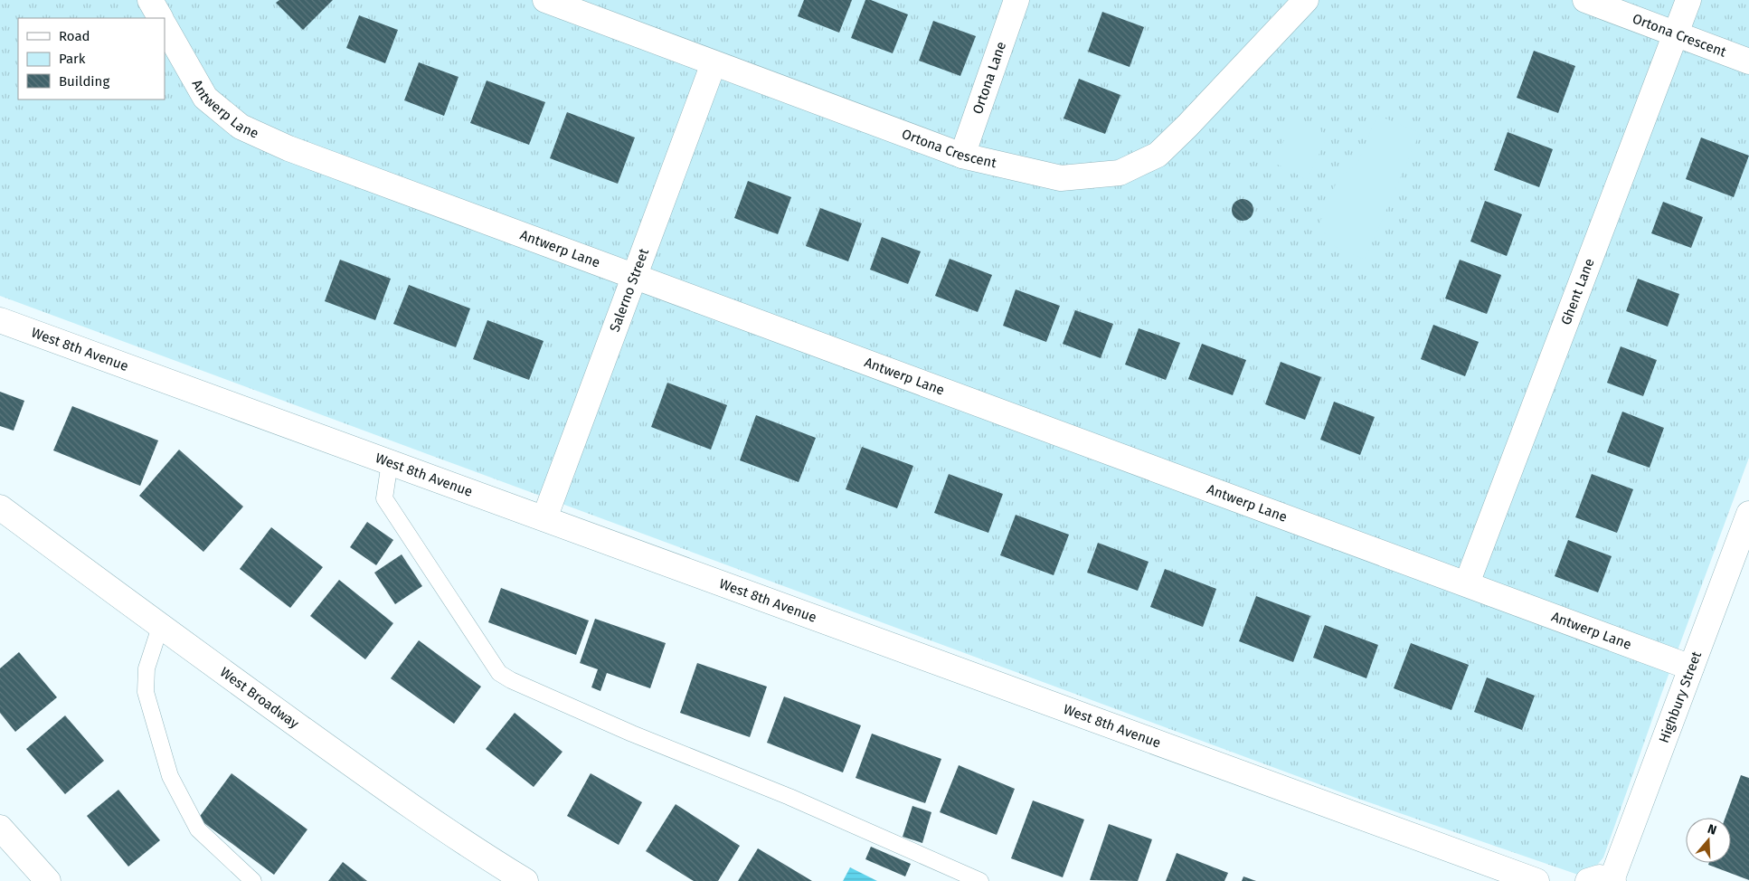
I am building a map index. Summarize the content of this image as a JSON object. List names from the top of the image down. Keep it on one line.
{"streets":{"street":["Ortona Crescent","Ortona Lane","Antwerp Lane","Salerno Street","Ghent Lane","West 8th Avenue","Highbury Street","West Broadway"]},"crossings":[["Ortona Crescent","Ortona Lane"],["Ortona Crescent","Salerno Street"],["Ortona Crescent","Ghent Lane"],["Antwerp Lane","Salerno Street"],["Antwerp Lane","Ghent Lane"],["Antwerp Lane","Highbury Street"],["Salerno Street","West 8th Avenue"]],"legend":["Road","Park","Building"],"north":"top"}
